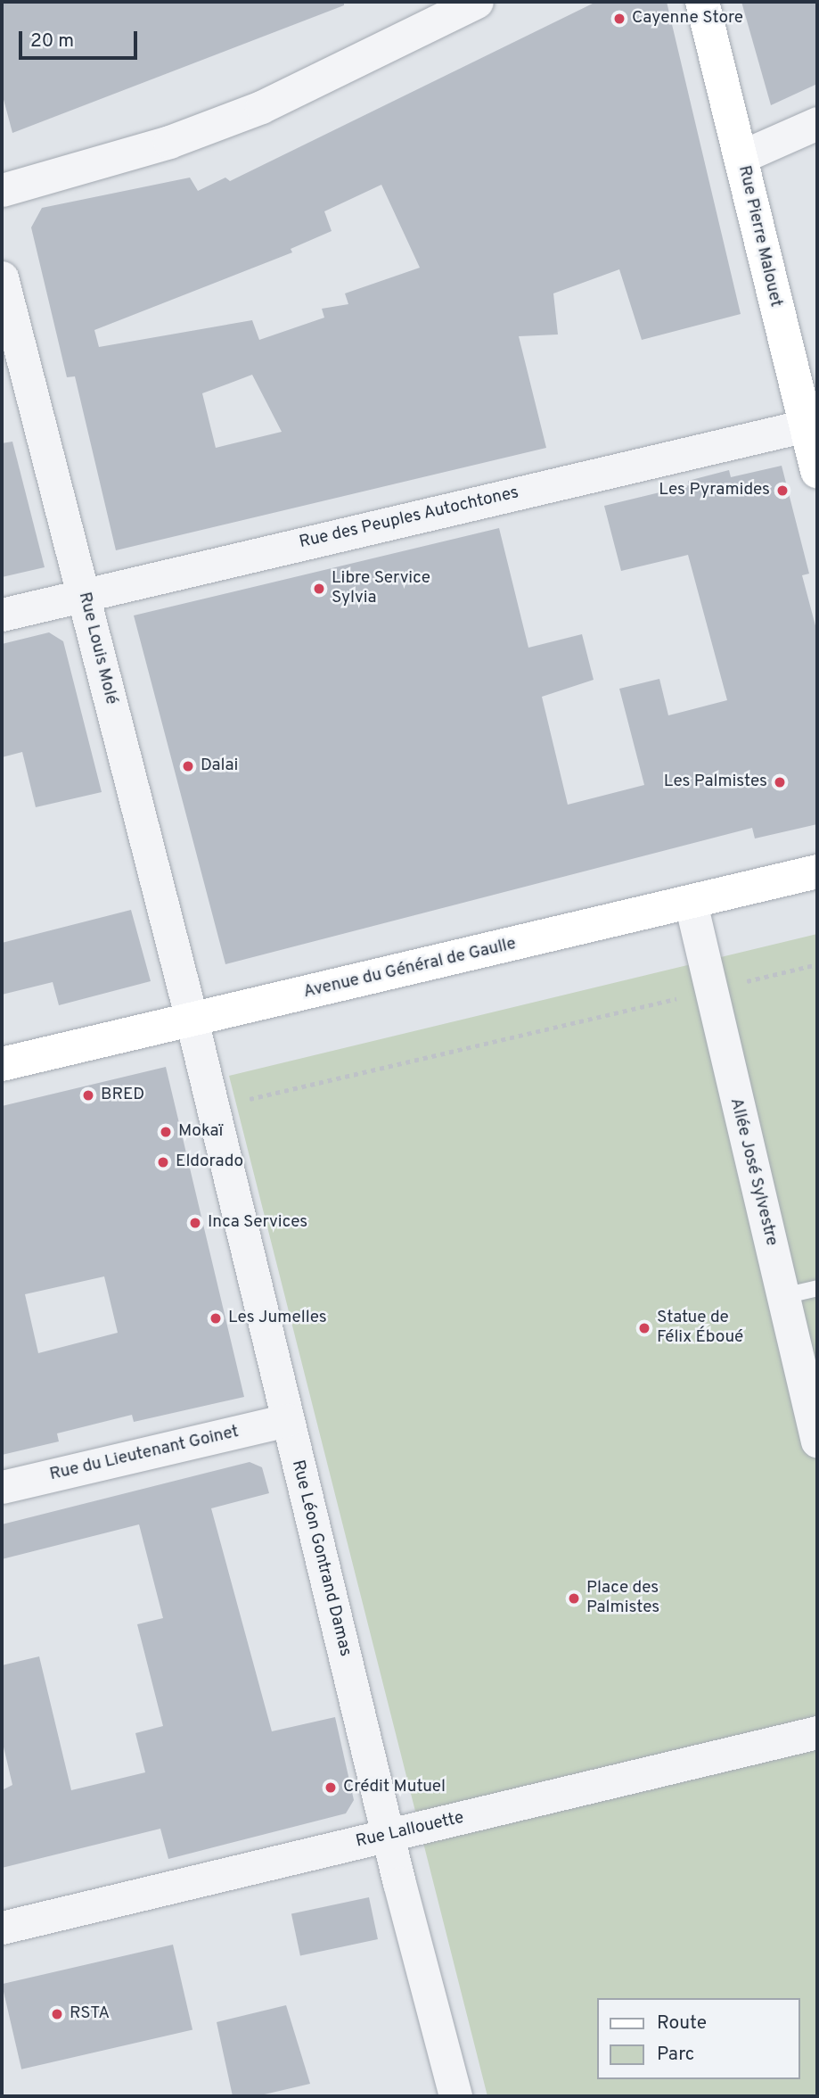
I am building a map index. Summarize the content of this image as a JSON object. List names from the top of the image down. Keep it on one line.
{"streets":{"street":["Rue Pierre Malouet","Rue des Peuples Autochtones","Rue Louis Molé","Avenue du Général de Gaulle","Allée José Sylvestre","Rue du Lieutenant Goinet","Rue Léon Gontrand Damas","Rue Lallouette"]},"crossings":[["Rue Pierre Malouet","Rue des Peuples Autochtones"],["Rue des Peuples Autochtones","Rue Louis Molé"],["Rue Louis Molé","Avenue du Général de Gaulle"],["Rue Louis Molé","Rue Léon Gontrand Damas"],["Avenue du Général de Gaulle","Allée José Sylvestre"],["Avenue du Général de Gaulle","Rue Léon Gontrand Damas"],["Rue du Lieutenant Goinet","Rue Léon Gontrand Damas"],["Rue Léon Gontrand Damas","Rue Lallouette"]],"places":["Cayenne Store","Les Pyramides","Libre Service Sylvia","Dalai","Les Palmistes","BRED","Mokaï","Eldorado","Inca Services","Les Jumelles","Statue de Félix Éboué","Place des Palmistes","Crédit Mutuel","RSTA"],"legend":["Route","Parc"],"scale_bar":"20 m"}
